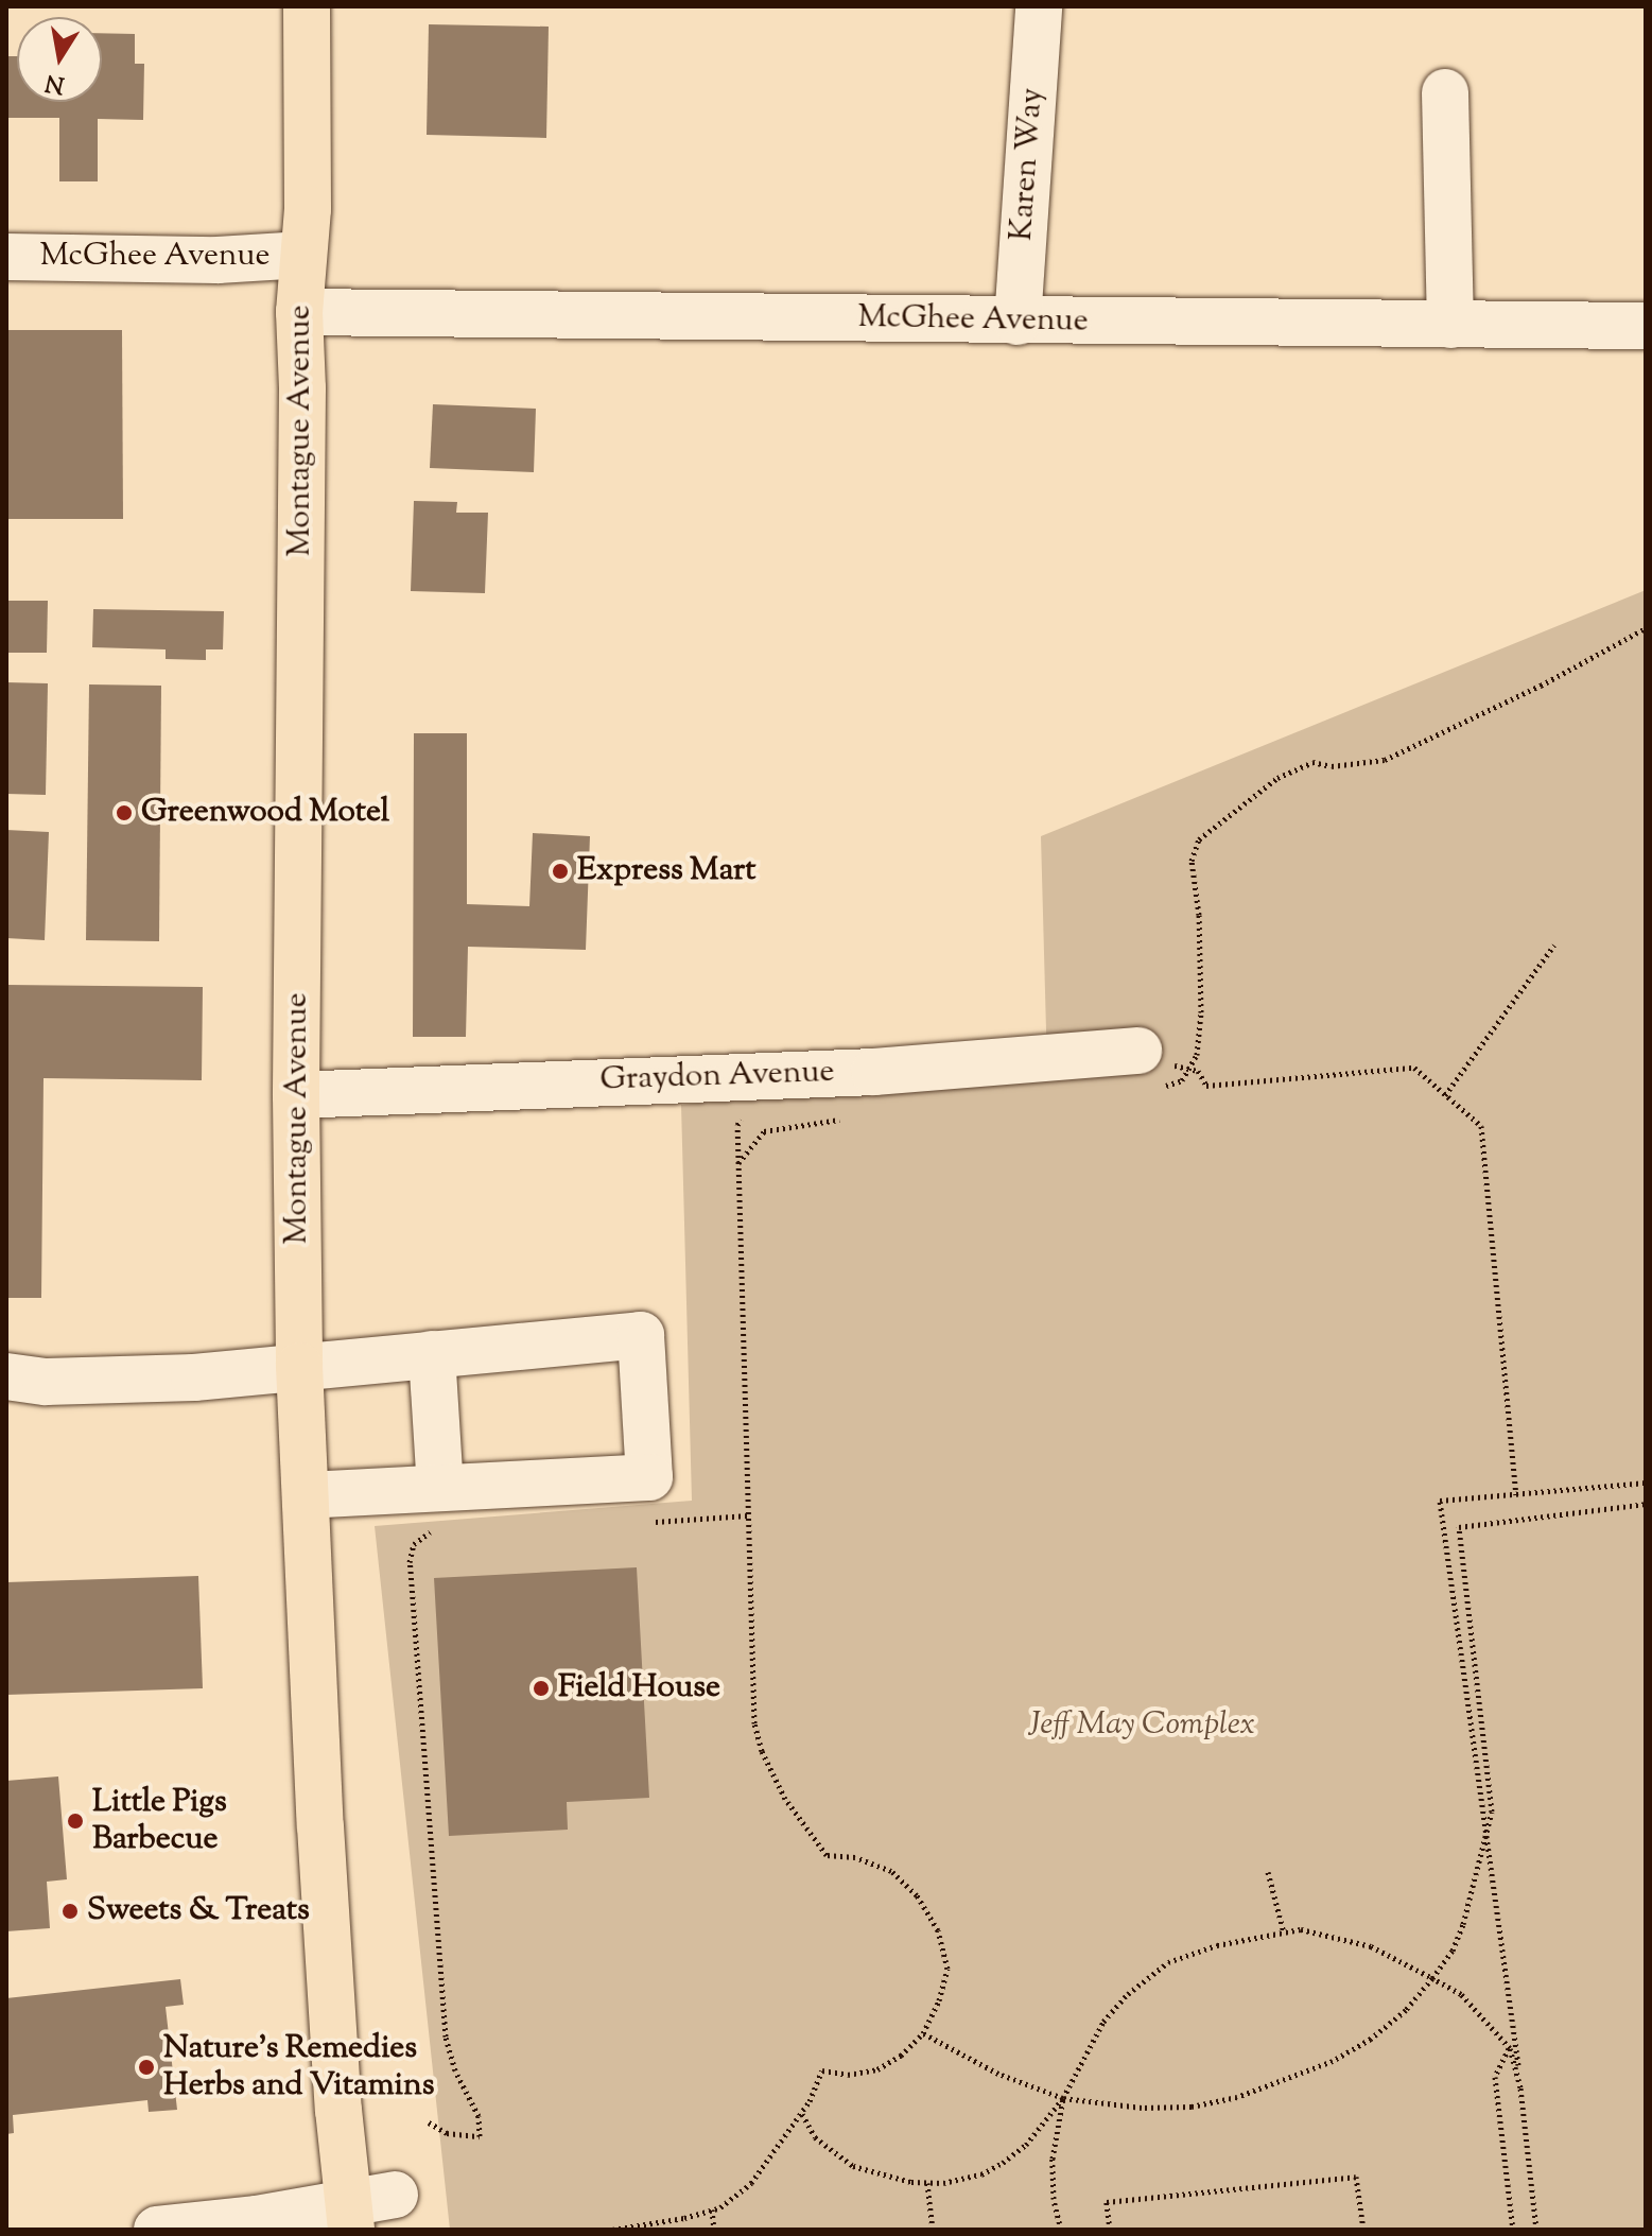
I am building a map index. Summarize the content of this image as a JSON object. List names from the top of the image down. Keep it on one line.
{"streets":{"main road":["Montague Avenue"],"street":["Karen Way","McGhee Avenue","Graydon Avenue"]},"crossings":[["Karen Way","McGhee Avenue"],["McGhee Avenue","Montague Avenue"],["Montague Avenue","Graydon Avenue"]],"parks":["Jeff May Complex"],"places":["Greenwood Motel","Express Mart","Field House","Little Pigs Barbecue","Sweets & Treats","Nature's Remedies Herbs and Vitamins"],"north":"bottom"}
